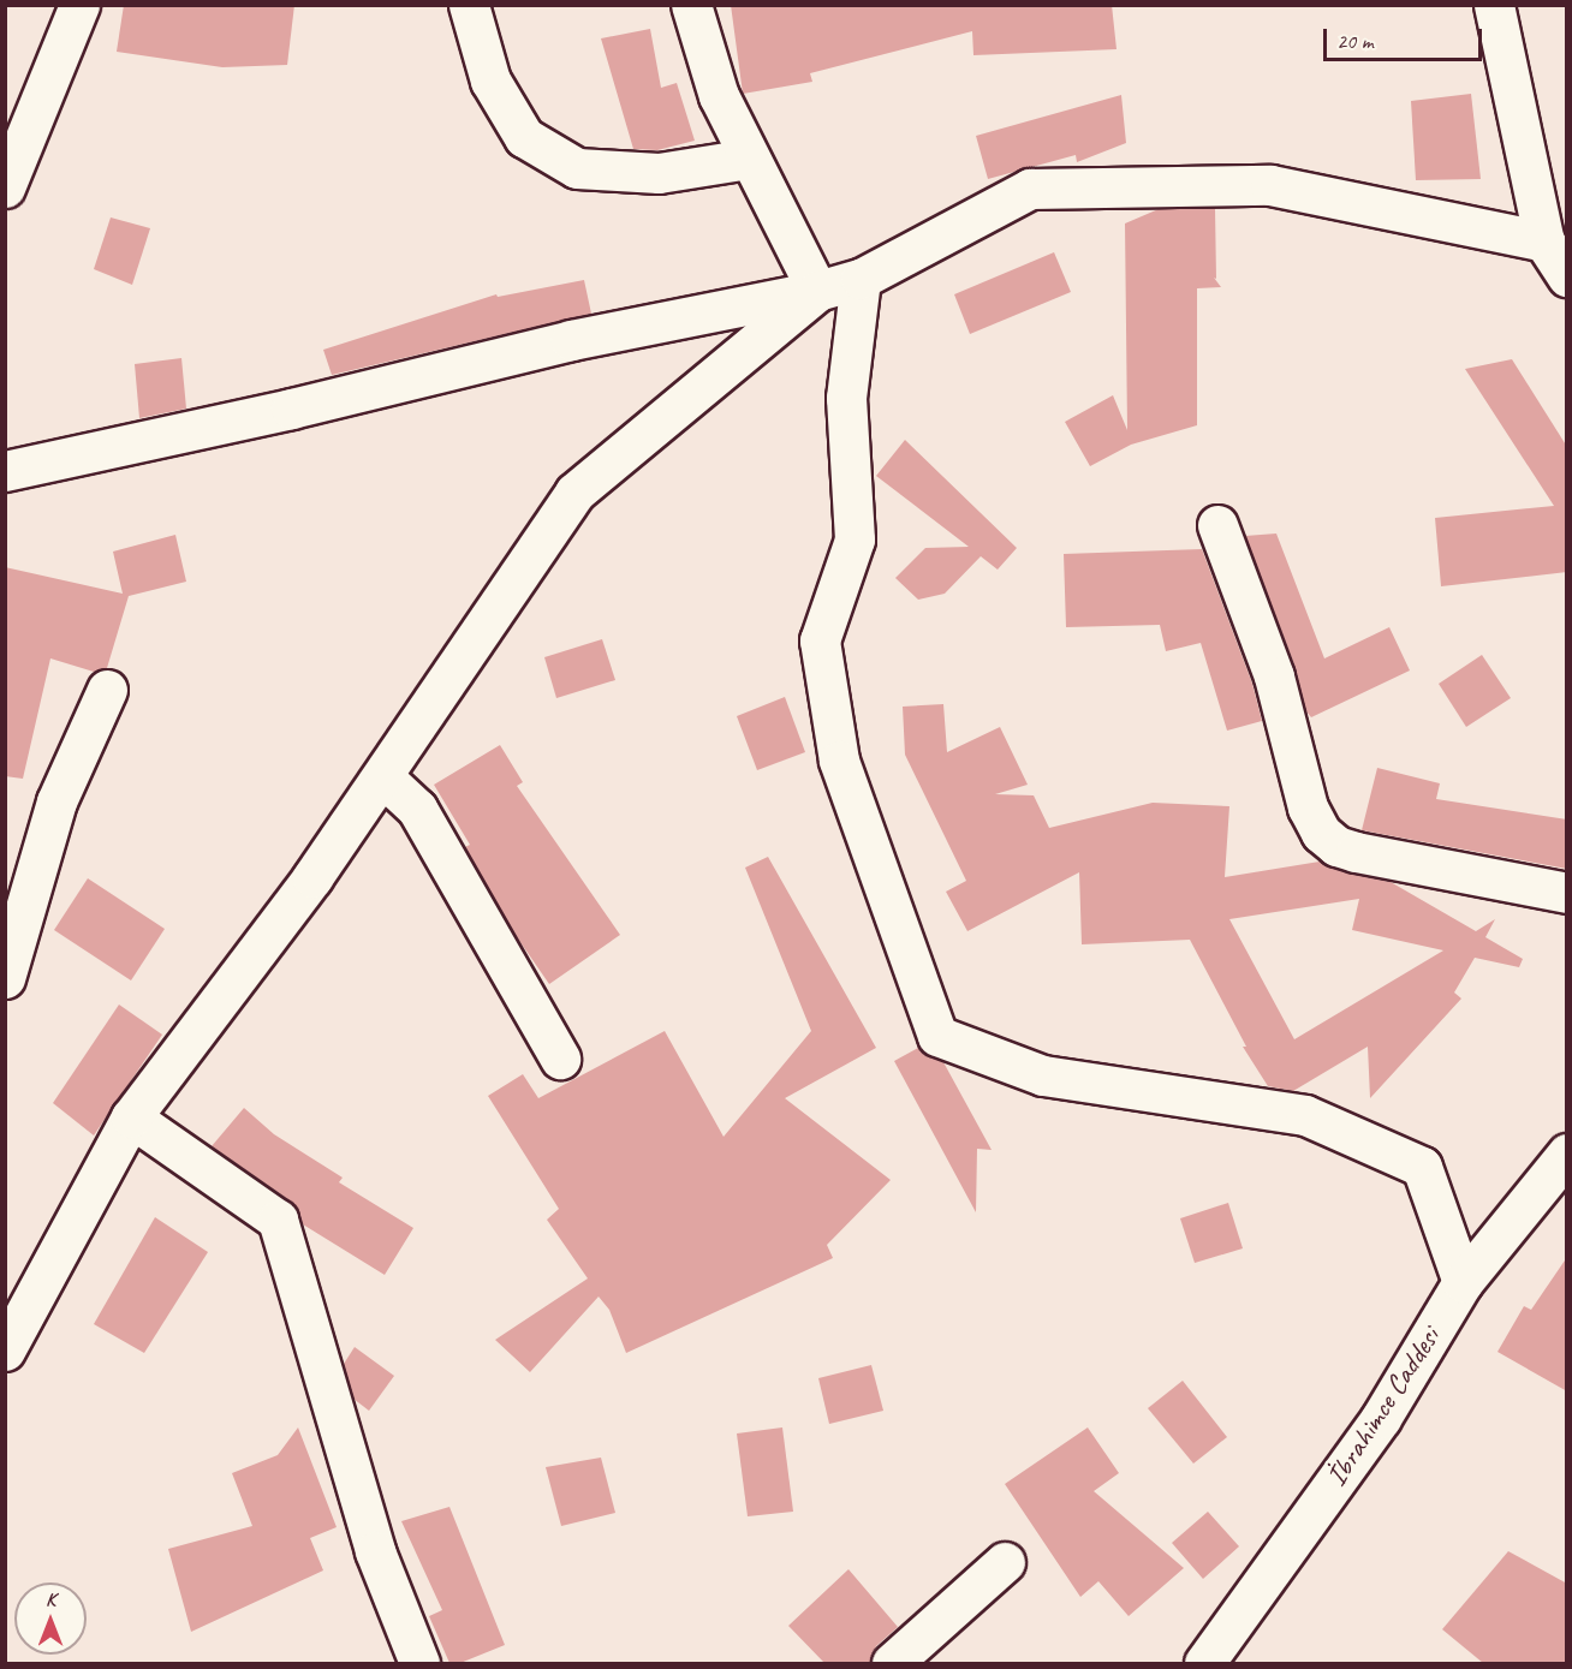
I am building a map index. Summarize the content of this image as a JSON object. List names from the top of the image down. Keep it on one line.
{"streets":{"street":["İbrahimce Caddesi"]},"scale_bar":"20 m","north":"top"}
